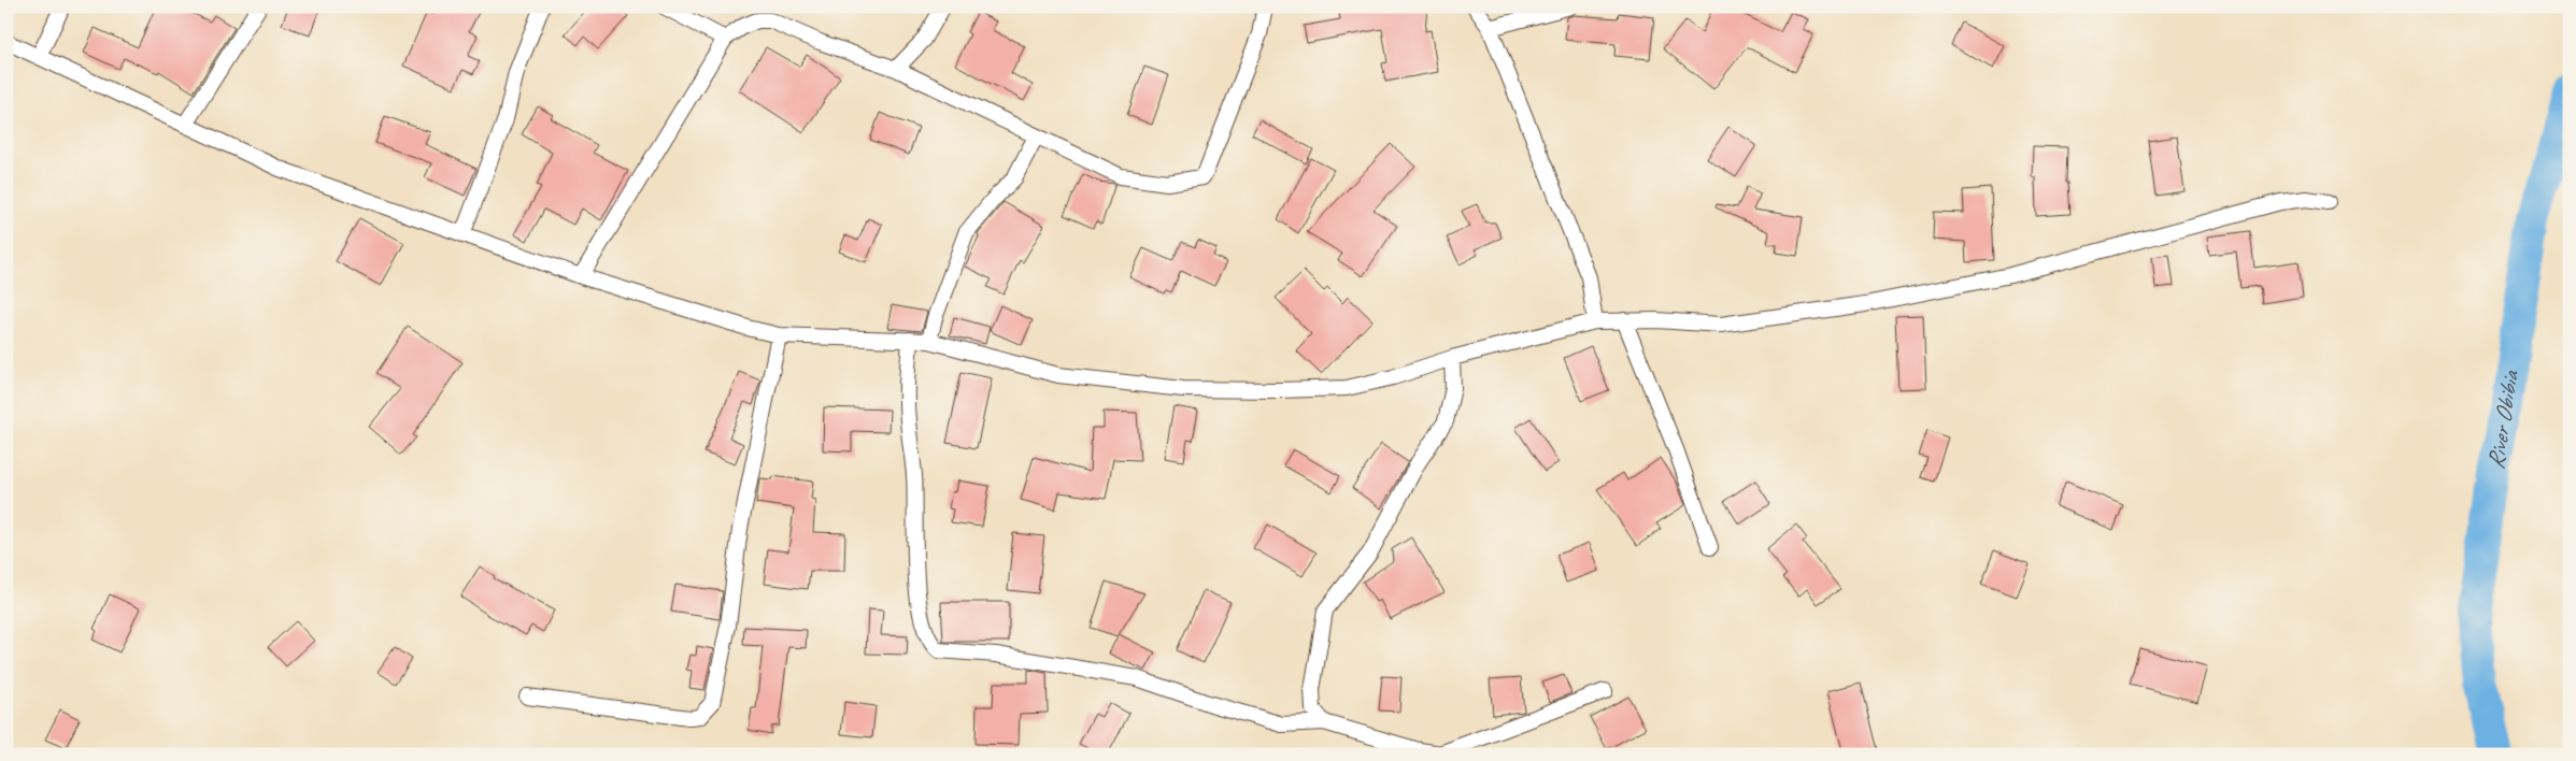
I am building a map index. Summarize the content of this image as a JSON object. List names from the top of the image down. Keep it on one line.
{"water":["River Obibia"]}
